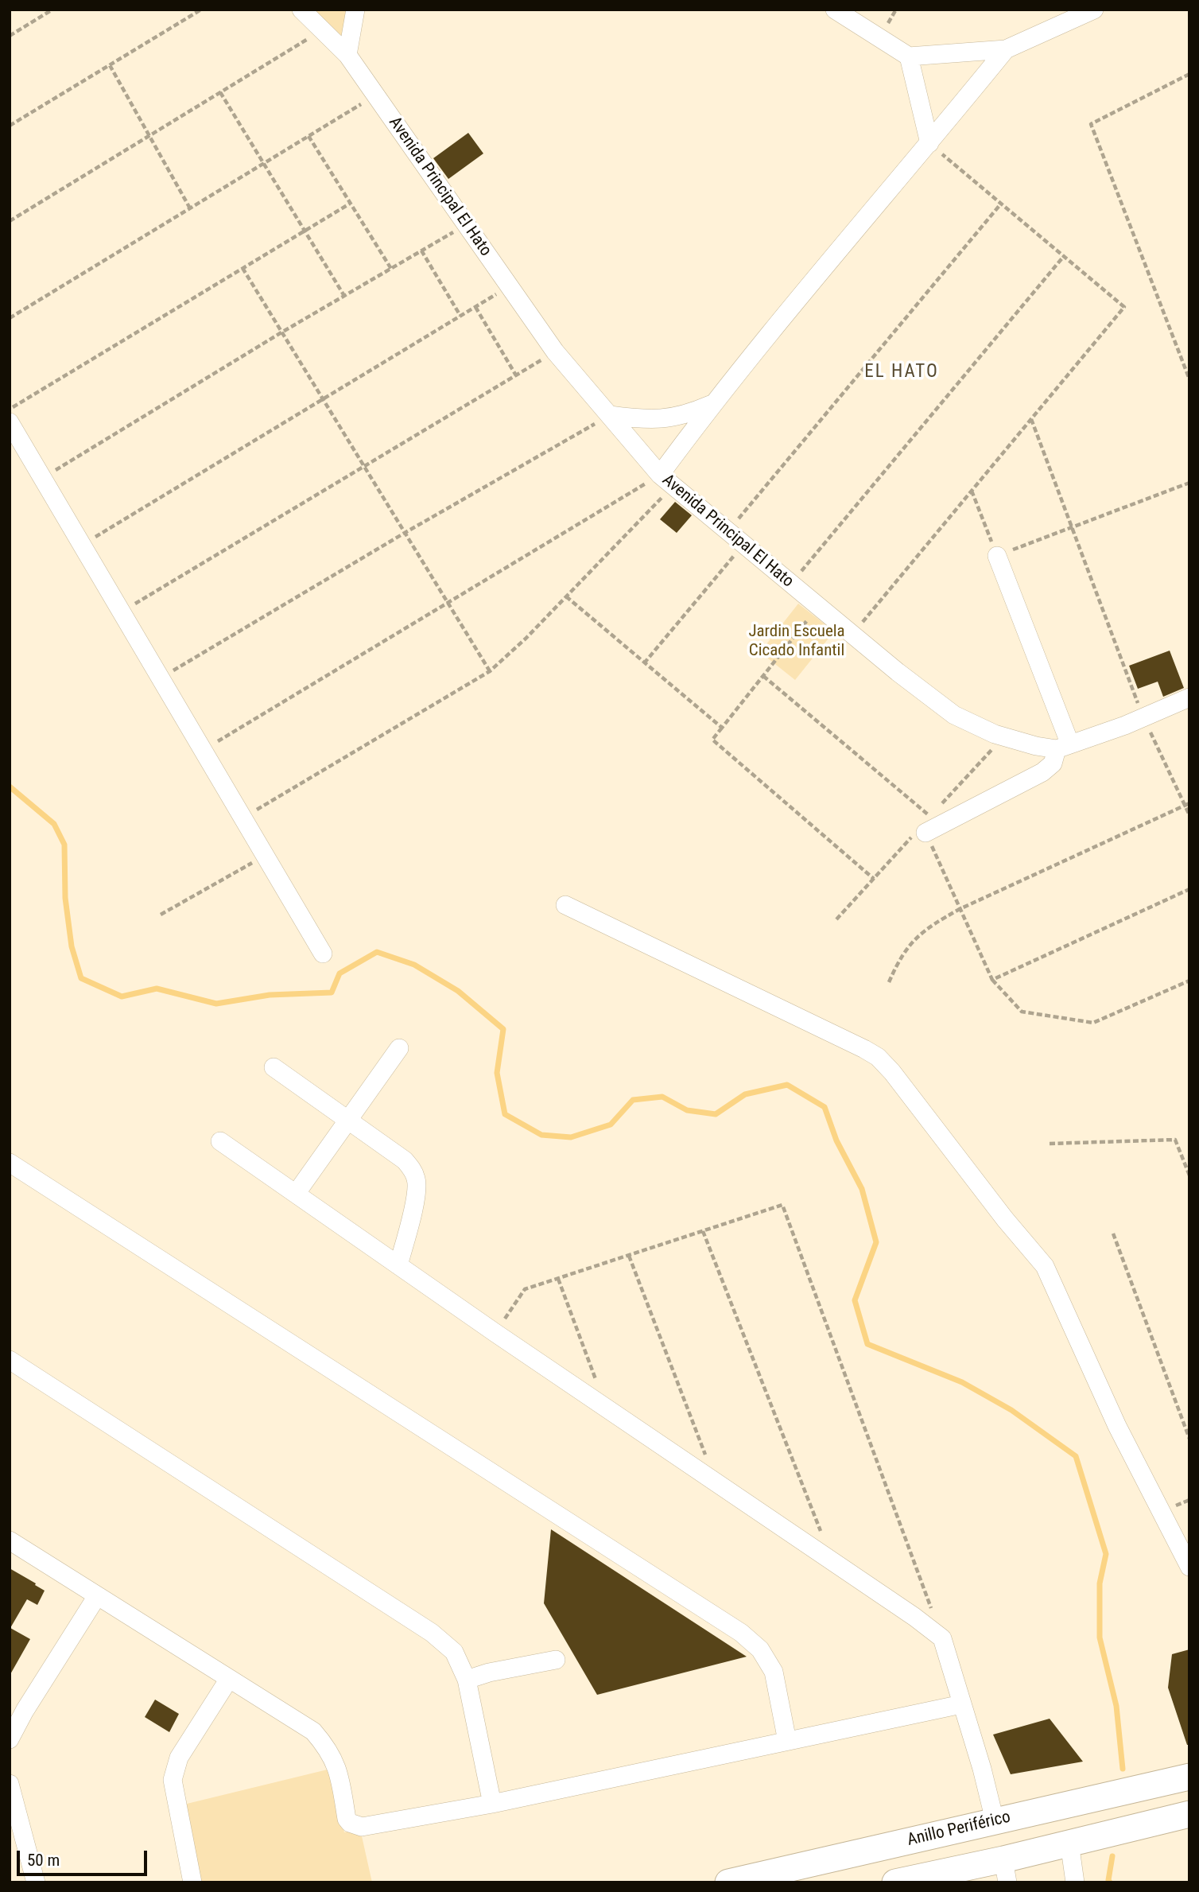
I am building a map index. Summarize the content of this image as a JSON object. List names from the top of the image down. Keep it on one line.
{"streets":{"highway":["Anillo Periférico"],"street":["Avenida Principal El Hato"]},"districts":["EL HATO"],"parks":["Jardin Escuela Cicado Infantil"],"scale_bar":"50 m"}
